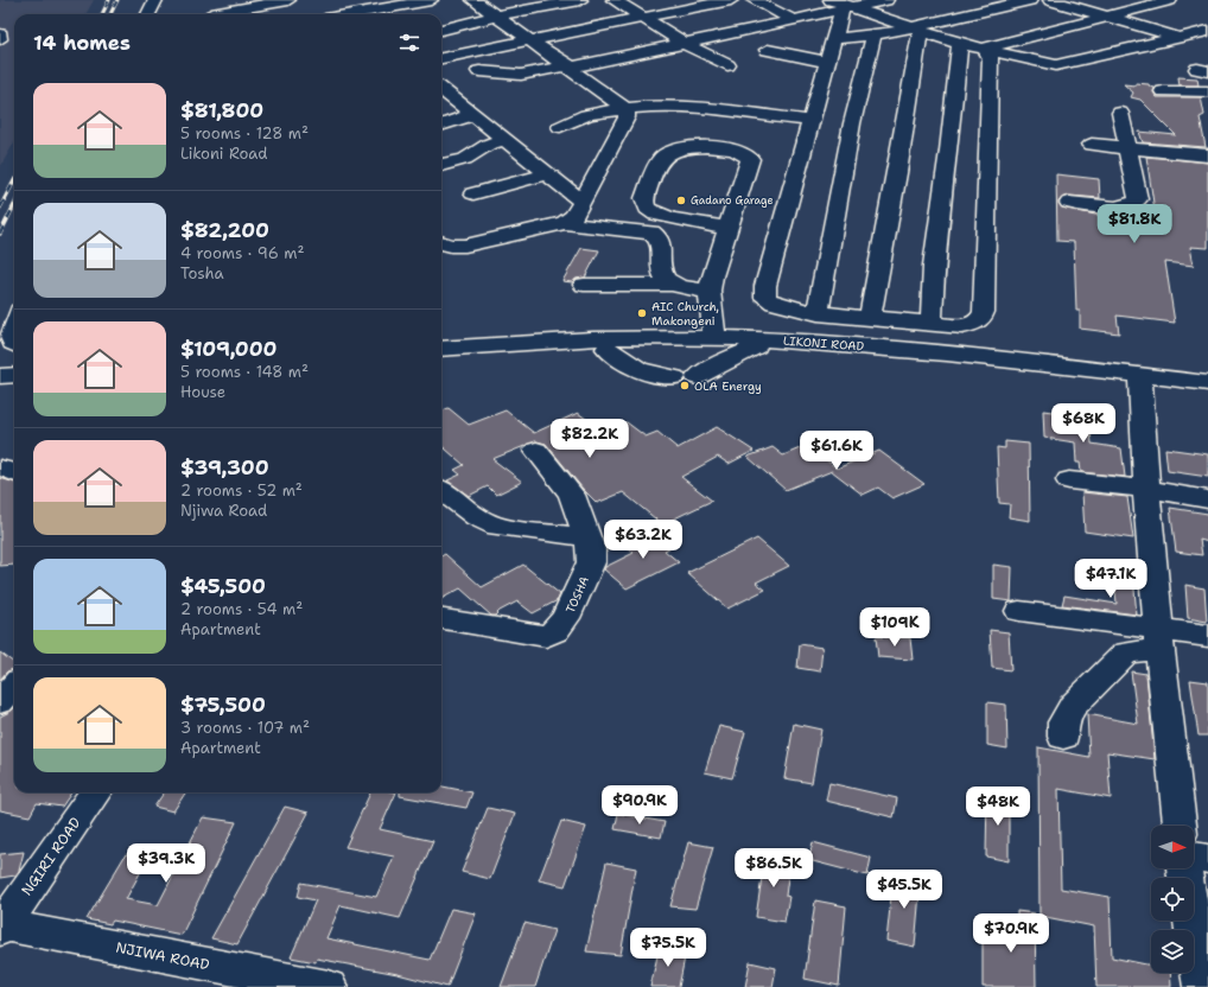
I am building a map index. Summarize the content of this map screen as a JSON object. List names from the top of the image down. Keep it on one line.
{"streets":{"street":["LIKONI ROAD","TOSHA","NGIRI ROAD","NJIWA ROAD"]},"crossings":[["NGIRI ROAD","NJIWA ROAD"]],"places":["Gadano Garage","AIC Church, Makongeni","OLA Energy"],"north":"right","page":{"heading":"14 homes","list":[{"name":"$81,800","note":"5 rooms · 128 m² · Likoni Road"},{"name":"$82,200","note":"4 rooms · 96 m² · Tosha"},{"name":"$109,000","note":"5 rooms · 148 m² · House"},{"name":"$39,300","note":"2 rooms · 52 m² · Njiwa Road"},{"name":"$45,500","note":"2 rooms · 54 m² · Apartment"},{"name":"$75,500","note":"3 rooms · 107 m² · Apartment"}],"price":["$81.8K","$68K","$82.2K","$61.6K","$63.2K","$47.1K","$109K","$90.9K","$48K","$39.3K","$86.5K","$45.5K","$70.9K","$75.5K"]}}
